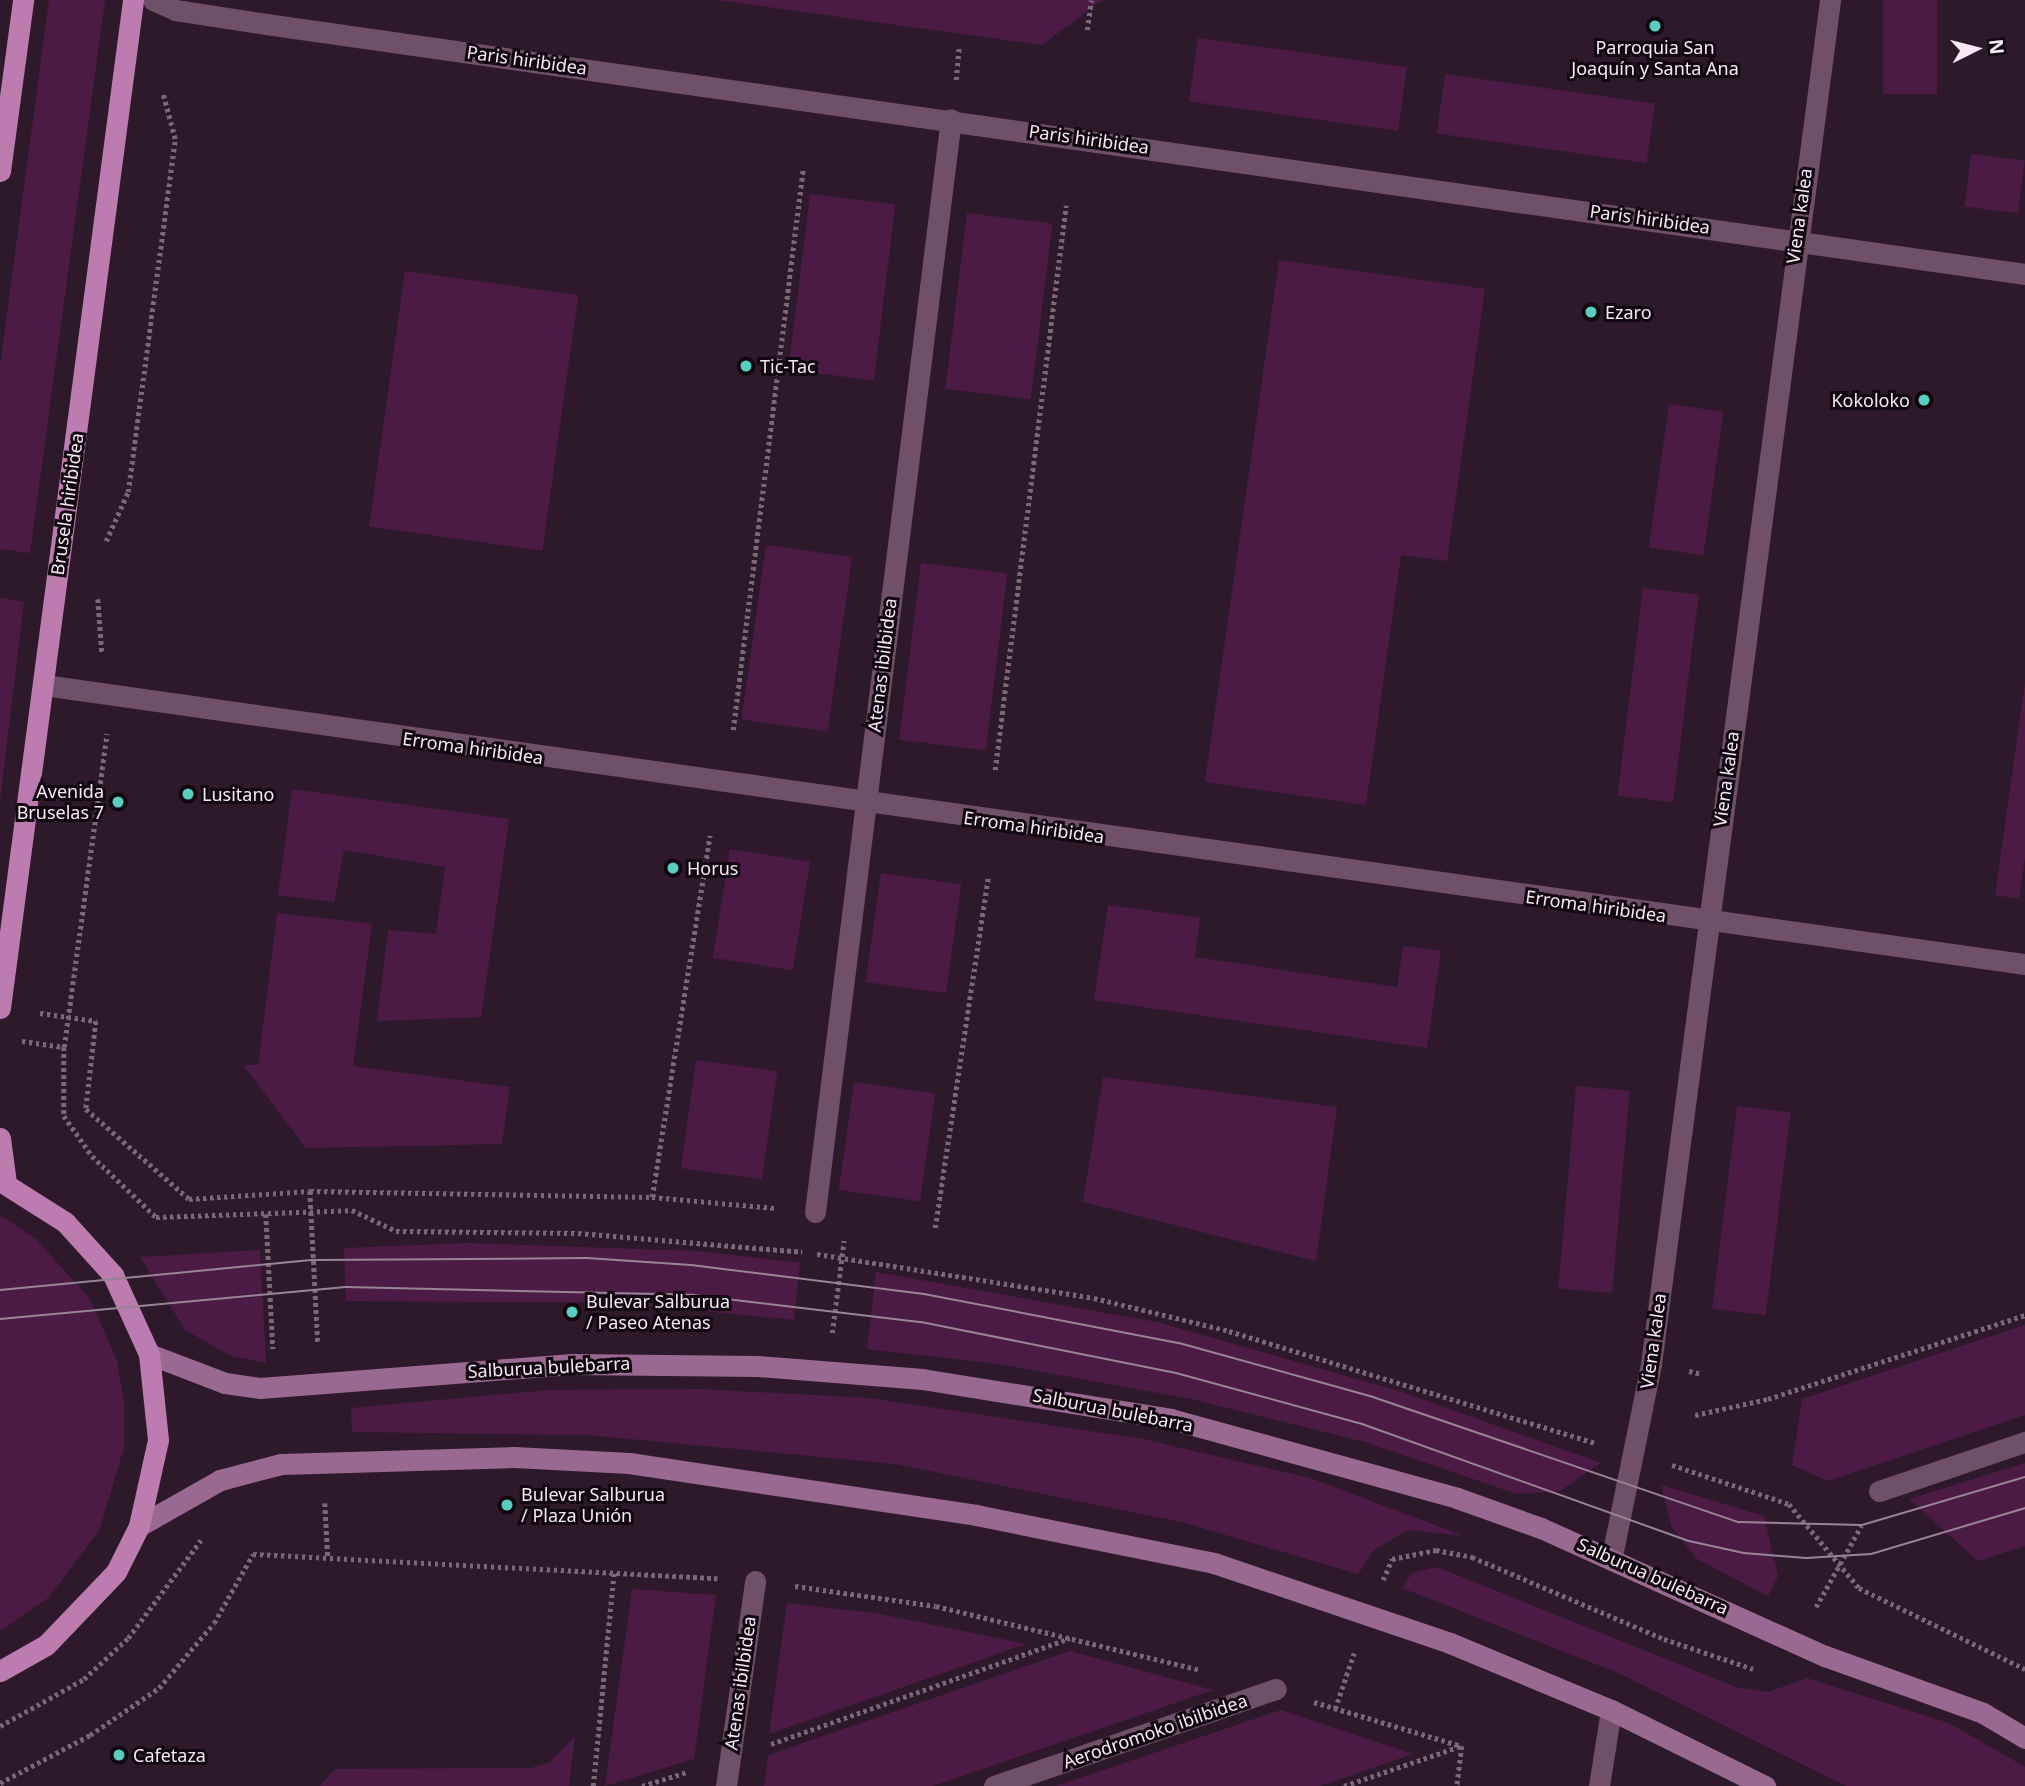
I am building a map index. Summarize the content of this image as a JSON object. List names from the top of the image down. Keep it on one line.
{"streets":{"main road":["Brusela hiribidea","Salburua bulebarra"],"street":["Paris hiribidea","Viena kalea","Atenas ibilbidea","Erroma hiribidea","Aerodromoko ibilbidea"]},"crossings":[["Paris hiribidea","Viena kalea"],["Paris hiribidea","Atenas ibilbidea"],["Viena kalea","Erroma hiribidea"],["Viena kalea","Salburua bulebarra"],["Brusela hiribidea","Erroma hiribidea"],["Atenas ibilbidea","Erroma hiribidea"]],"places":["Parroquia San Joaquín y Santa Ana","Ezaro","Tic-Tac","Kokoloko","Lusitano","Avenida Bruselas 7","Horus","Bulevar Salburua / Paseo Atenas","Bulevar Salburua / Plaza Unión","Cafetaza"],"north":"right"}
